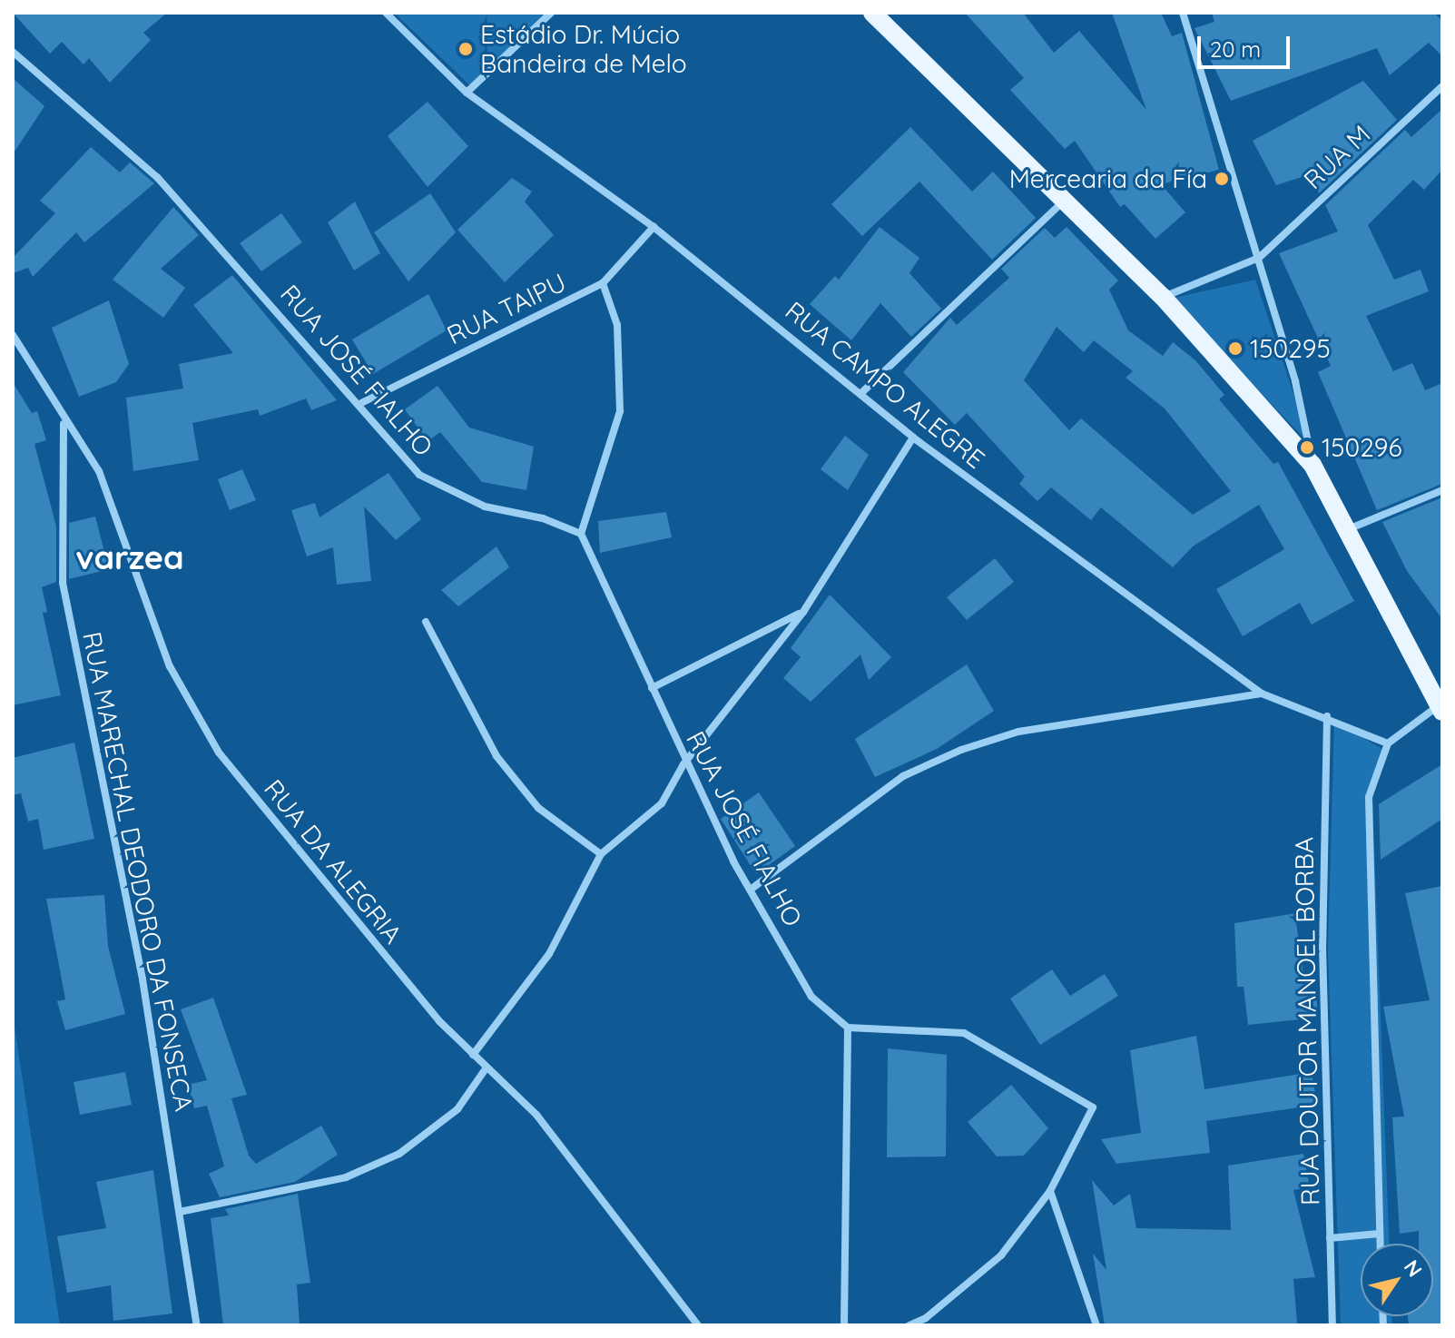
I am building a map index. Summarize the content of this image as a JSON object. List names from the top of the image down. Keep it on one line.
{"streets":{"street":["RUA M","RUA TAIPU","RUA JOSÉ FIALHO","RUA CAMPO ALEGRE","RUA DA ALEGRIA","RUA MARECHAL DEODORO DA FONSECA","RUA DOUTOR MANOEL BORBA"]},"crossings":[["RUA TAIPU","RUA JOSÉ FIALHO"],["RUA TAIPU","RUA CAMPO ALEGRE"],["RUA CAMPO ALEGRE","RUA DOUTOR MANOEL BORBA"],["RUA DA ALEGRIA","RUA MARECHAL DEODORO DA FONSECA"]],"districts":["varzea"],"places":["Estádio Dr. Múcio Bandeira de Melo","Mercearia da Fía","150295","150296"],"scale_bar":"20 m","north":"top right"}
